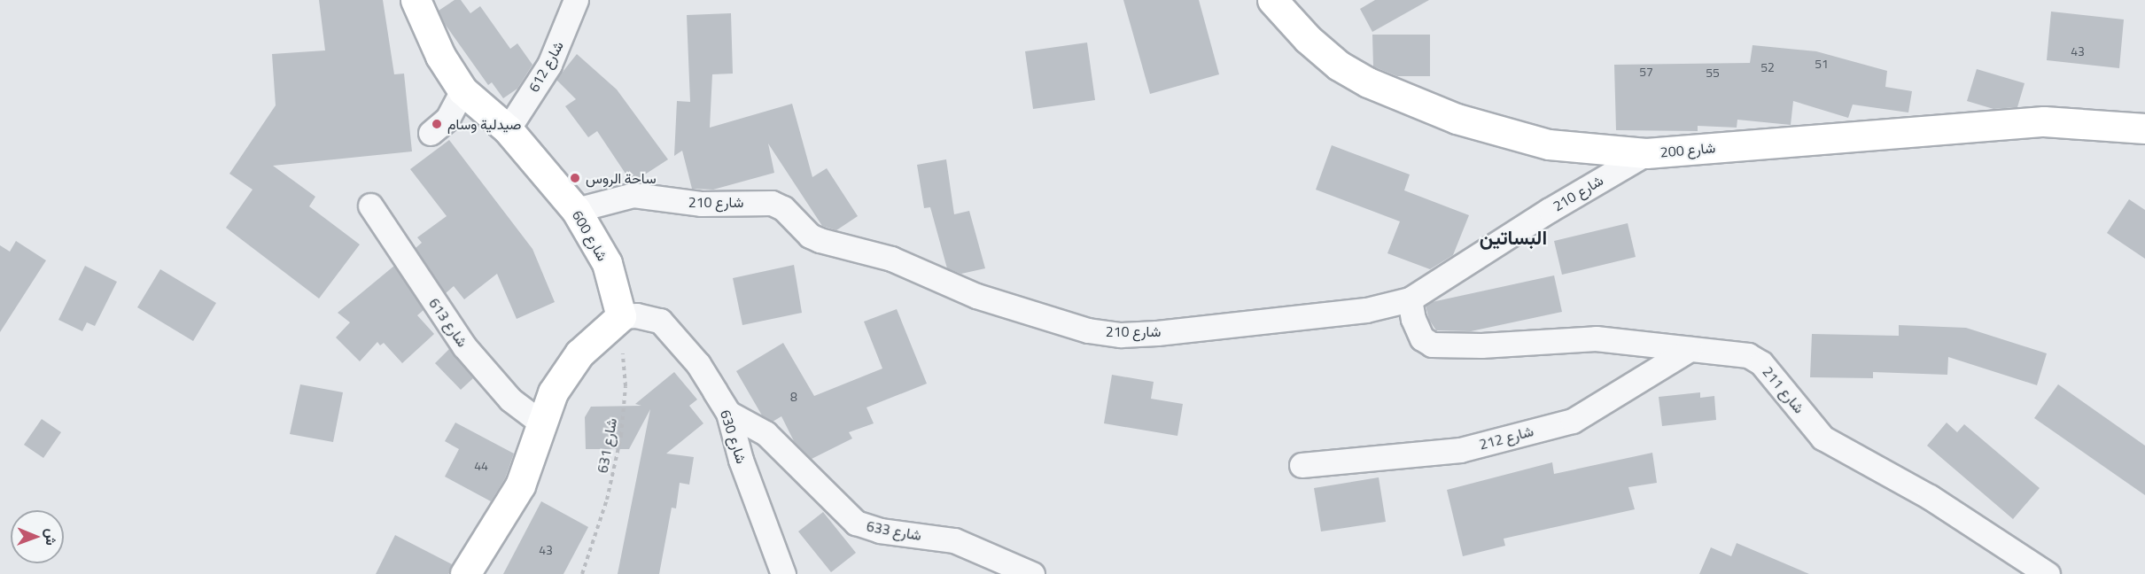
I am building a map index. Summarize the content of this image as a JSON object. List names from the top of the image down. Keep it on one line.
{"streets":{"main road":["شارع 200","شارع 600"],"street":["شارع 612","شارع 210","شارع 613","شارع 211","شارع 630","شارع 212","شارع 633"],"path":["شارع 631"]},"crossings":[["شارع 612","شارع 600"],["شارع 200","شارع 210"],["شارع 210","شارع 600"],["شارع 210","شارع 211"],["شارع 600","شارع 630"],["شارع 600","شارع 631"],["شارع 211","شارع 212"],["شارع 630","شارع 631"],["شارع 630","شارع 633"]],"districts":["البساتين"],"places":["صيدلية وسام","ساحة الروس"],"house_numbers":["43","51","52","57","55","8","44","43"],"north":"right"}
